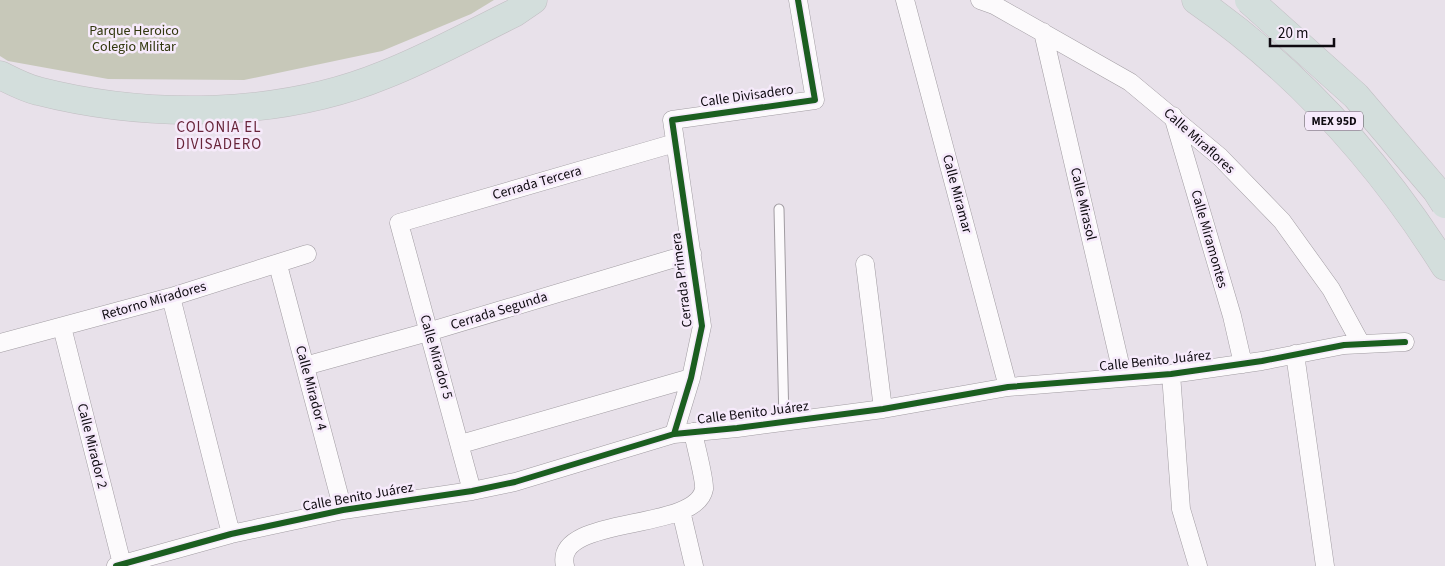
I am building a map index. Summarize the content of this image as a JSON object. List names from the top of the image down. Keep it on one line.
{"streets":{"highway":["MEX 95D"],"street":["Calle Divisadero","Calle Miraflores","Cerrada Tercera","Calle Miramar","Calle Mirasol","Calle Miramontes","Cerrada Primera","Retorno Miradores","Cerrada Segunda","Calle Mirador 5","Calle Benito Juárez","Calle Mirador 4","Calle Mirador 2"]},"crossings":[["Calle Divisadero","Cerrada Primera"],["Calle Miraflores","Calle Mirasol"],["Calle Miraflores","Calle Miramontes"],["Calle Miraflores","Calle Benito Juárez"],["Cerrada Tercera","Cerrada Primera"],["Cerrada Tercera","Calle Mirador 5"],["Calle Miramar","Calle Benito Juárez"],["Calle Mirasol","Calle Benito Juárez"],["Calle Miramontes","Calle Benito Juárez"],["Cerrada Primera","Cerrada Segunda"],["Cerrada Primera","Calle Benito Juárez"],["Retorno Miradores","Calle Mirador 4"],["Retorno Miradores","Calle Mirador 2"],["Cerrada Segunda","Calle Mirador 5"],["Cerrada Segunda","Calle Mirador 4"],["Calle Mirador 5","Calle Benito Juárez"],["Calle Benito Juárez","Calle Mirador 4"],["Calle Benito Juárez","Calle Mirador 2"]],"districts":["COLONIA EL DIVISADERO"],"parks":["Parque Heroico Colegio Militar"],"scale_bar":"20 m"}
